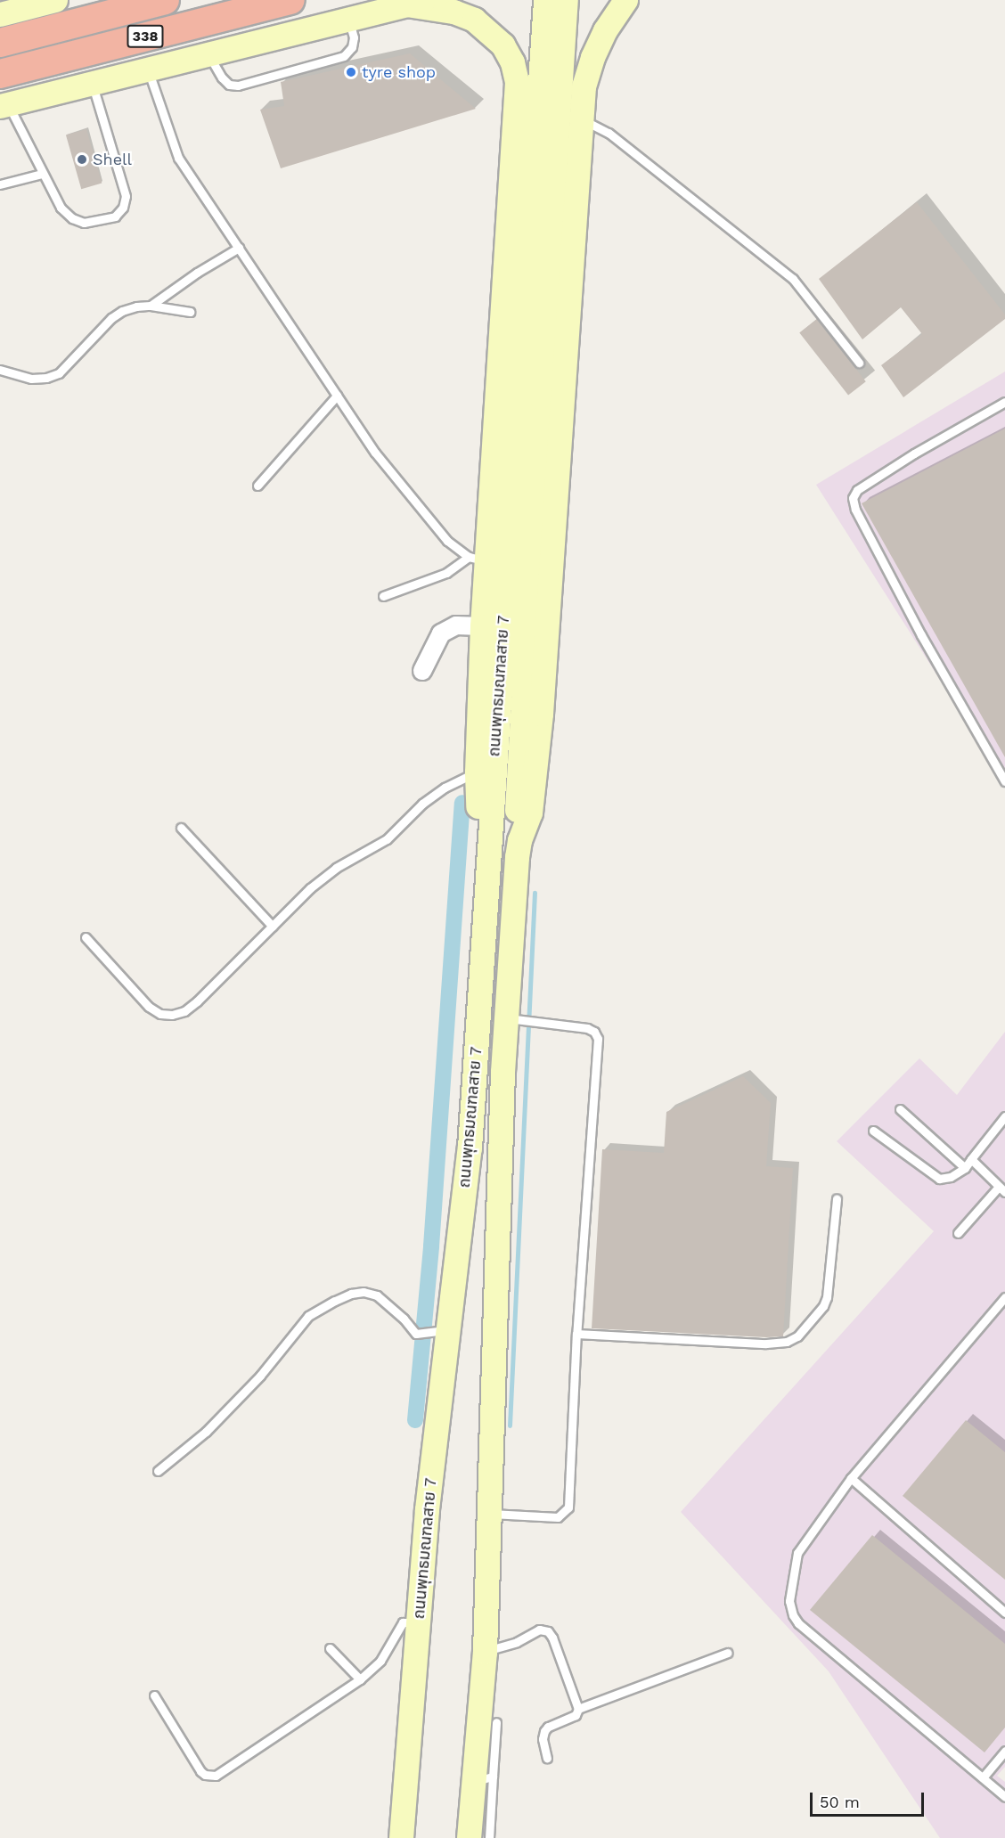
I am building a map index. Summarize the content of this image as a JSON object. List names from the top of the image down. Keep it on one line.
{"streets":{"highway":["338"],"main road":["ถนนพุทธมณฑลสาย 7"]},"places":["tyre shop","Shell"],"scale_bar":"50 m"}
